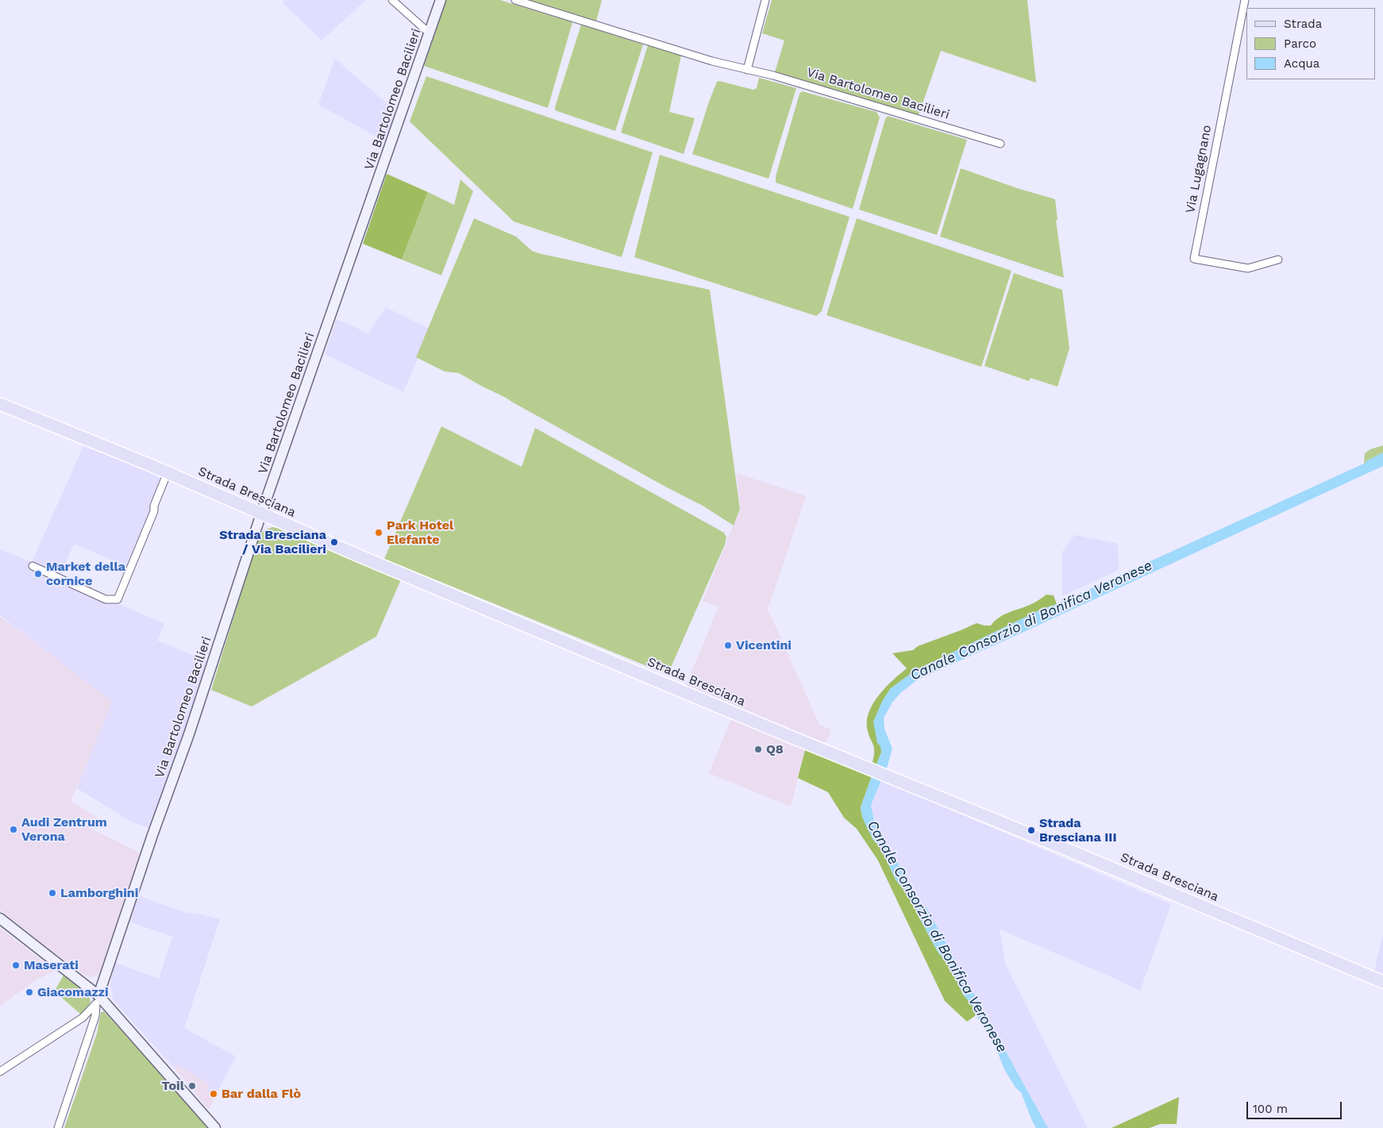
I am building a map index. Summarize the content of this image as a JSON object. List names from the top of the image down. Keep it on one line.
{"streets":{"main road":["Strada Bresciana"],"street":["Via Bartolomeo Bacilieri","Via Lugagnano"]},"crossings":[["Via Bartolomeo Bacilieri","Strada Bresciana"]],"water":["Canale Consorzio di Bonifica Veronese"],"places":["Park Hotel Elefante","Strada Bresciana / Via Bacilieri","Market della cornice","Vicentini","Q8","Audi Zentrum Verona","Strada Bresciana III","Lamborghini","Maserati","Giacomazzi","Toil","Bar dalla Flò"],"legend":["Strada","Parco","Acqua"],"scale_bar":"100 m"}
